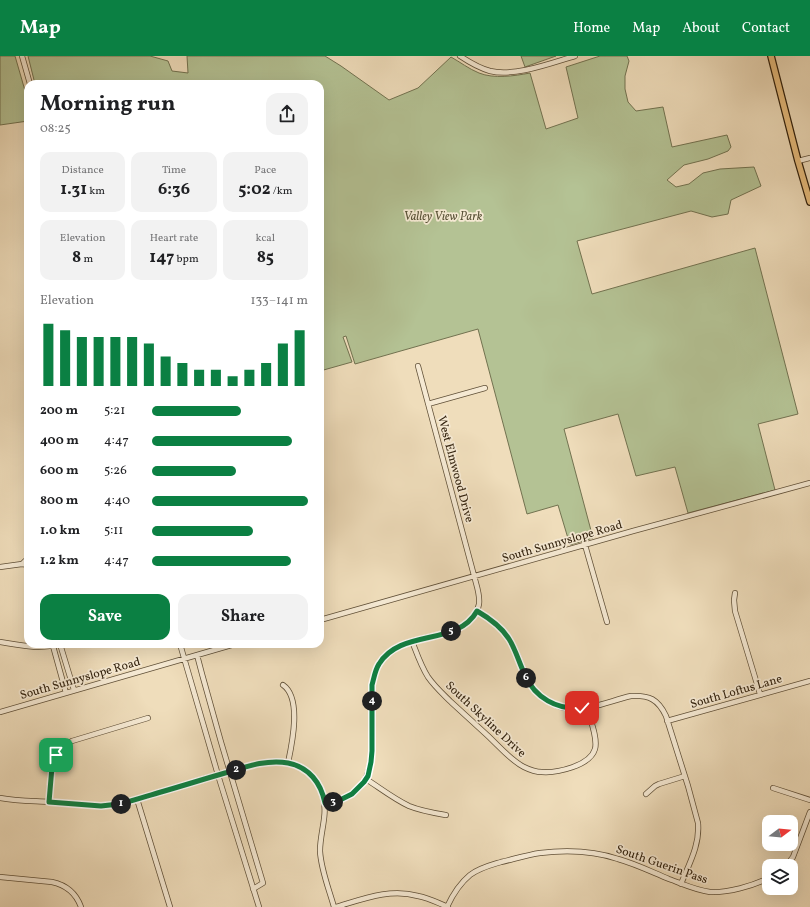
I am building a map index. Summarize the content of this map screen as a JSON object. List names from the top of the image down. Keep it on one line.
{"streets":{"street":["West Elmwood Drive","South Sunnyslope Road","South Loftus Lane","South Skyline Drive","South Guerin Pass"]},"crossings":[["West Elmwood Drive","South Sunnyslope Road"]],"parks":["Valley View Park"],"north":"right","page":{"header":"Map","nav":["Home","Map","About","Contact"],"heading":["Morning run","08:25"],"stats":[["Distance","1.31 km"],["Time","6:36"],["Pace","5:02 /km"],["Elevation","8 m"],["Heart rate","147 bpm"],["kcal","85"]],"chart":["Elevation","133–141 m"],"list":[{"name":"200 m","note":"5:21"},{"name":"400 m","note":"4:47"},{"name":"600 m","note":"5:26"},{"name":"800 m","note":"4:40"},{"name":"1.0 km","note":"5:11"},{"name":"1.2 km","note":"4:47"}],"buttons":["Save","Share"],"pins":["5","6","4","2","3","1"]}}
